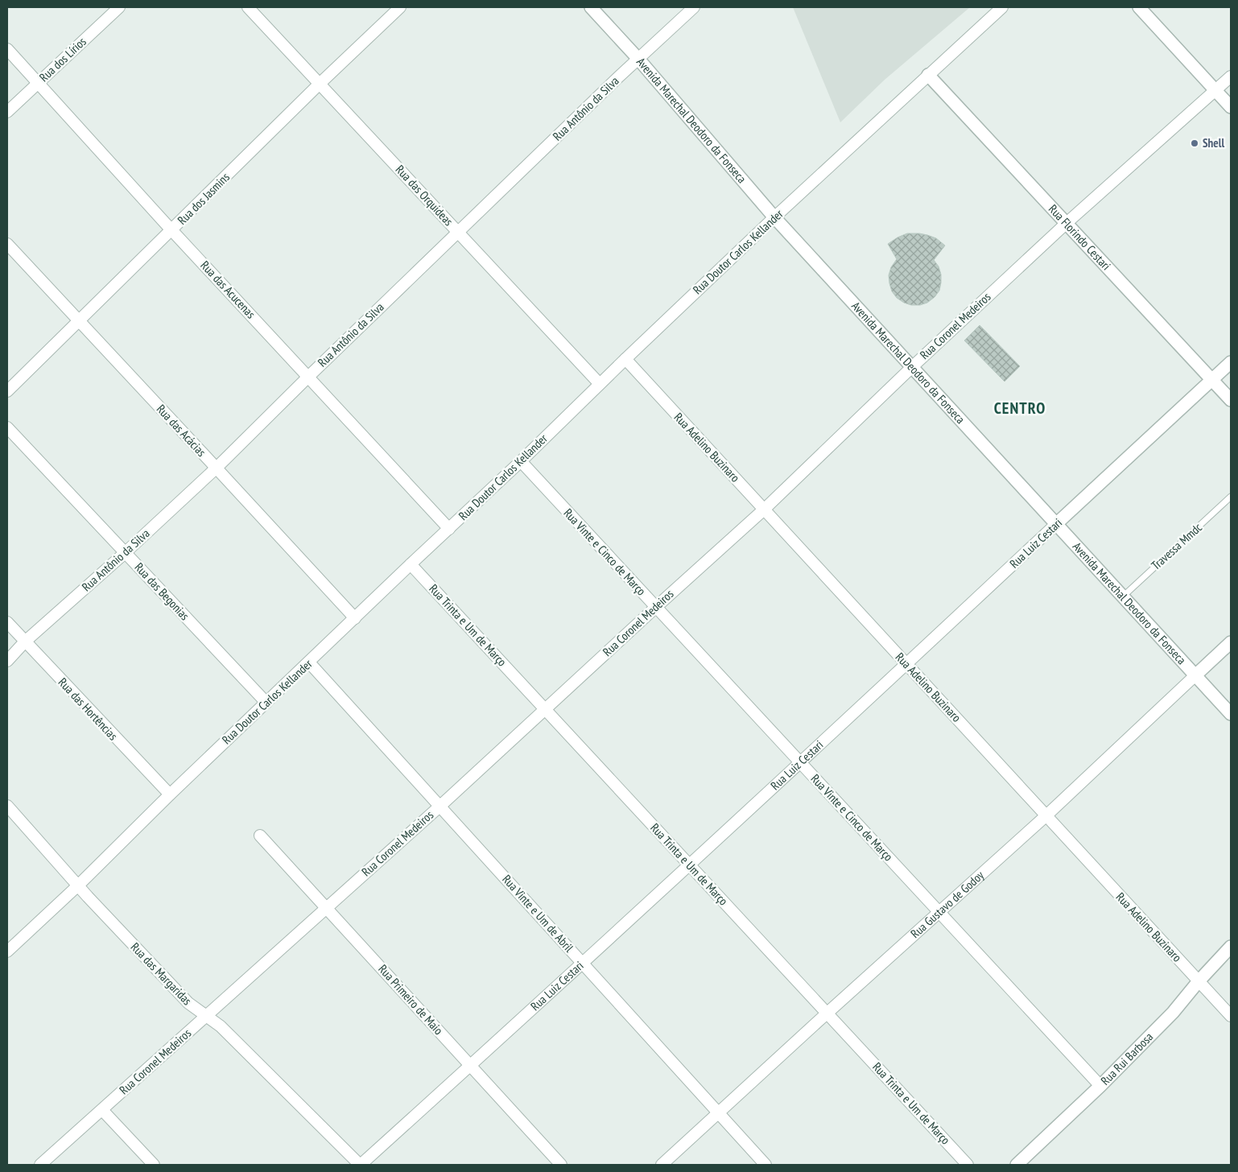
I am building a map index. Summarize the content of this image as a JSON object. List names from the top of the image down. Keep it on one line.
{"streets":{"street":["Rua dos Lírios","Rua Antônio da Silva","Avenida Marechal Deodoro da Fonseca","Rua das Orquideas","Rua dos Jasmins","Rua Florindo Cestari","Rua Doutor Carlos Kellander","Rua das Acucenas","Rua Coronel Medeiros","Rua das Acácias","Rua Adelino Buzinaro","Rua Luiz Cestari","Rua Vinte e Cinco de Março","Rua das Begonias","Rua Trinta e Um de Março","Rua das Hortências","Rua Gustavo de Godoy","Rua Vinte e Um de Abril","Rua das Margaridas","Rua Primeiro de Maio","Rua Rui Barbosa"],"lane":["Travessa Mmdc"]},"crossings":[["Rua dos Lírios","Rua das Acucenas"],["Rua Antônio da Silva","Avenida Marechal Deodoro da Fonseca"],["Rua Antônio da Silva","Rua das Orquideas"],["Rua Antônio da Silva","Rua das Acucenas"],["Rua Antônio da Silva","Rua das Acácias"],["Rua Antônio da Silva","Rua das Begonias"],["Rua Antônio da Silva","Rua das Hortências"],["Avenida Marechal Deodoro da Fonseca","Rua Doutor Carlos Kellander"],["Avenida Marechal Deodoro da Fonseca","Rua Coronel Medeiros"],["Avenida Marechal Deodoro da Fonseca","Rua Luiz Cestari"],["Avenida Marechal Deodoro da Fonseca","Travessa Mmdc"],["Avenida Marechal Deodoro da Fonseca","Rua Gustavo de Godoy"],["Rua das Orquideas","Rua dos Jasmins"],["Rua das Orquideas","Rua Doutor Carlos Kellander"],["Rua dos Jasmins","Rua das Acucenas"],["Rua dos Jasmins","Rua das Acácias"],["Rua Florindo Cestari","Rua Doutor Carlos Kellander"],["Rua Florindo Cestari","Rua Coronel Medeiros"],["Rua Florindo Cestari","Rua Luiz Cestari"],["Rua Doutor Carlos Kellander","Rua das Acucenas"],["Rua Doutor Carlos Kellander","Rua das Acácias"],["Rua Doutor Carlos Kellander","Rua Adelino Buzinaro"],["Rua Doutor Carlos Kellander","Rua Vinte e Cinco de Março"],["Rua Doutor Carlos Kellander","Rua das Begonias"],["Rua Doutor Carlos Kellander","Rua Trinta e Um de Março"],["Rua Doutor Carlos Kellander","Rua das Hortências"],["Rua Doutor Carlos Kellander","Rua Vinte e Um de Abril"],["Rua Doutor Carlos Kellander","Rua das Margaridas"],["Rua Coronel Medeiros","Rua Adelino Buzinaro"],["Rua Coronel Medeiros","Rua Vinte e Cinco de Março"],["Rua Coronel Medeiros","Rua Trinta e Um de Março"],["Rua Coronel Medeiros","Rua Vinte e Um de Abril"],["Rua Coronel Medeiros","Rua das Margaridas"],["Rua Coronel Medeiros","Rua Primeiro de Maio"],["Rua Adelino Buzinaro","Rua Luiz Cestari"],["Rua Adelino Buzinaro","Rua Gustavo de Godoy"],["Rua Adelino Buzinaro","Rua Rui Barbosa"],["Rua Luiz Cestari","Rua Vinte e Cinco de Março"],["Rua Luiz Cestari","Rua Trinta e Um de Março"],["Rua Luiz Cestari","Rua Vinte e Um de Abril"],["Rua Luiz Cestari","Rua das Margaridas"],["Rua Luiz Cestari","Rua Primeiro de Maio"],["Rua Vinte e Cinco de Março","Rua Gustavo de Godoy"],["Rua Vinte e Cinco de Março","Rua Rui Barbosa"],["Rua Trinta e Um de Março","Rua Gustavo de Godoy"],["Rua Gustavo de Godoy","Rua Vinte e Um de Abril"]],"districts":["CENTRO"],"places":["Shell"]}
